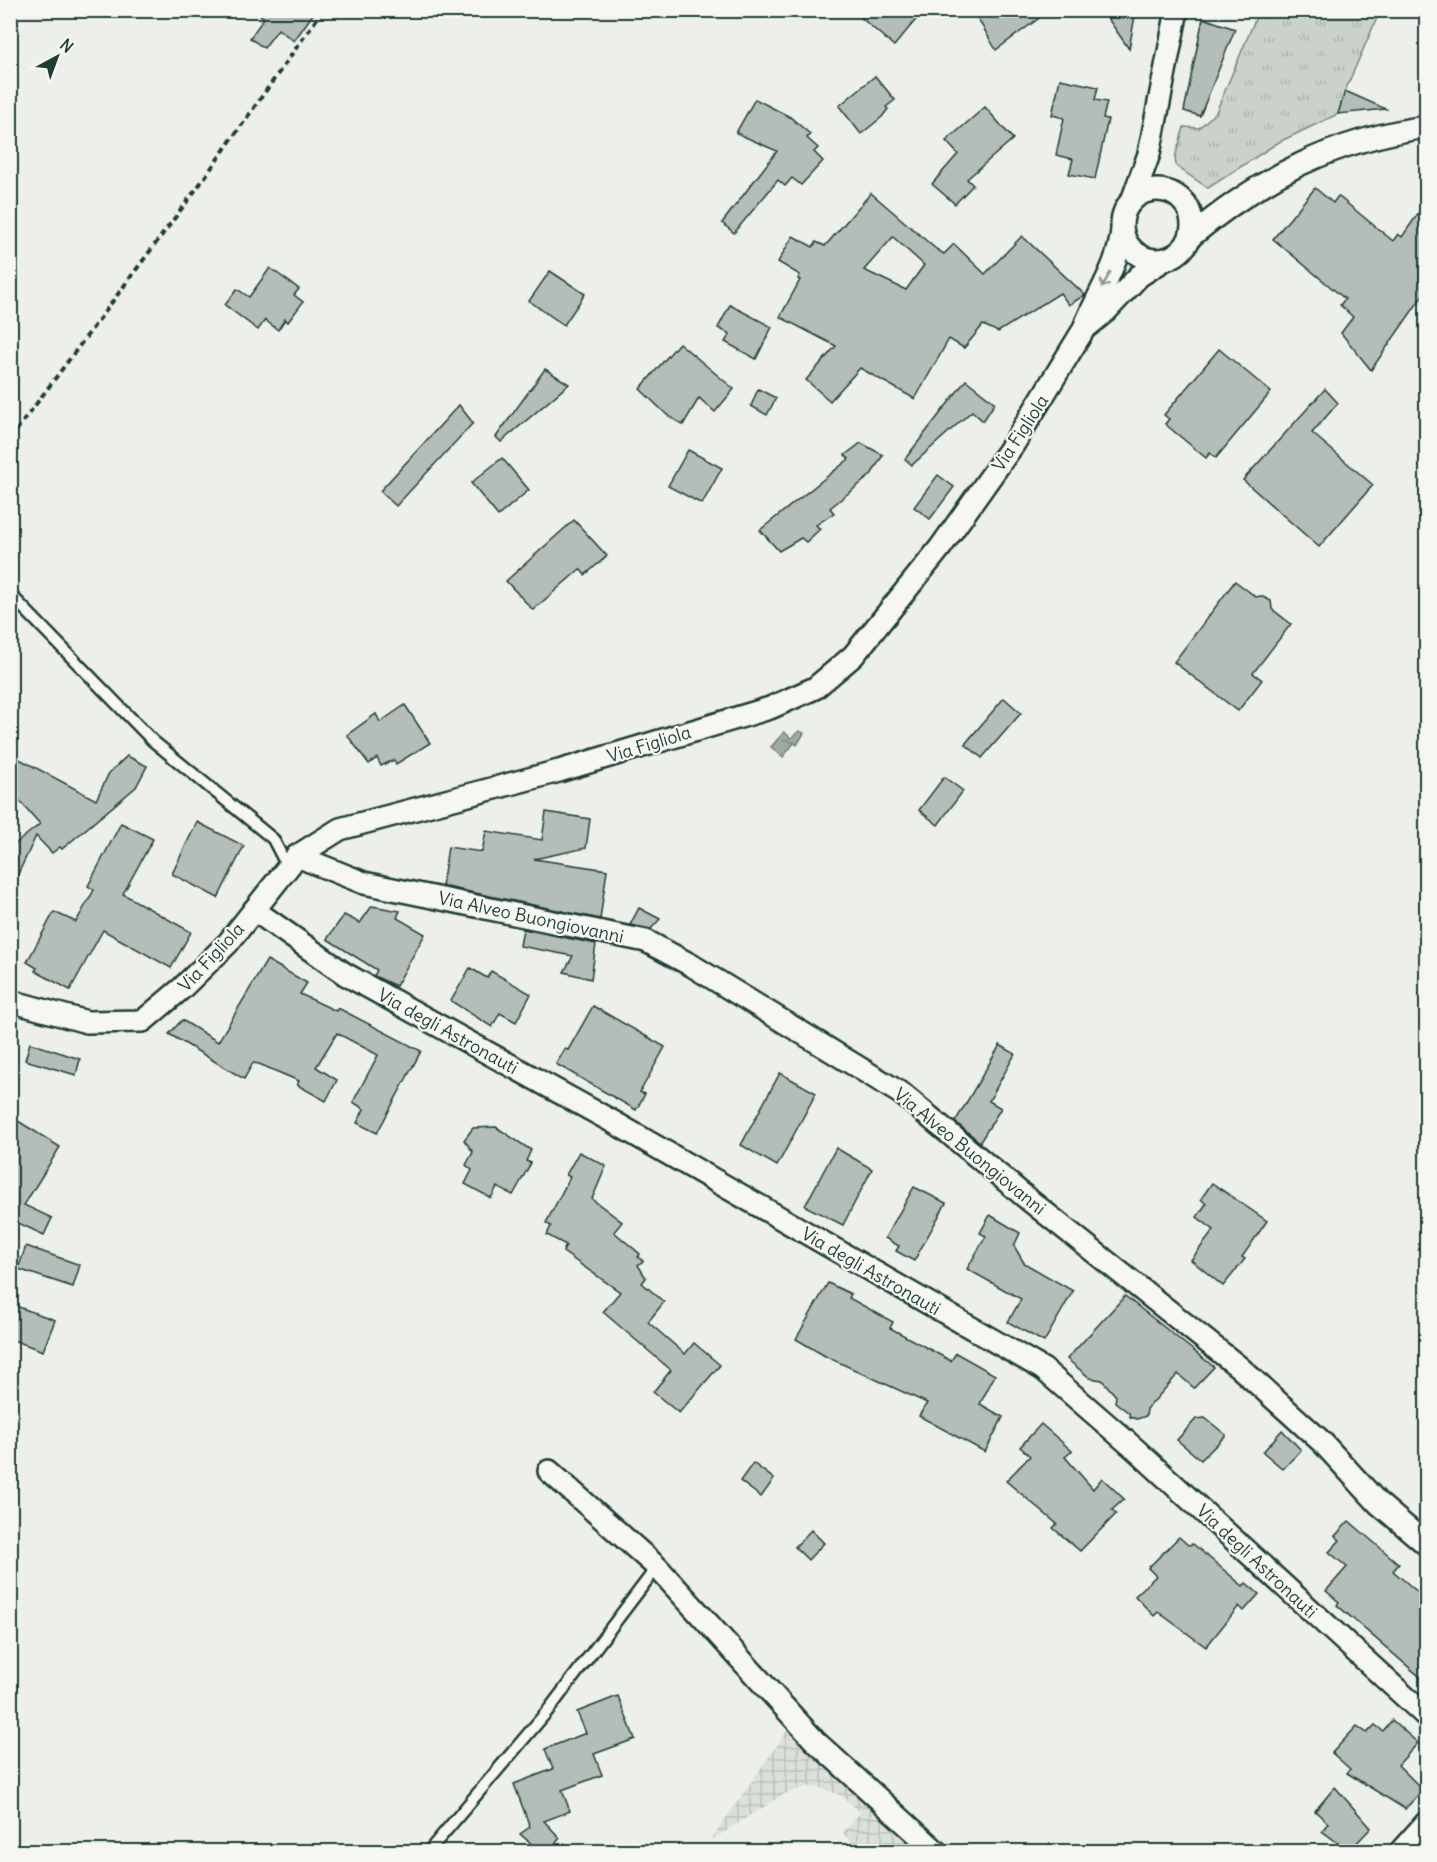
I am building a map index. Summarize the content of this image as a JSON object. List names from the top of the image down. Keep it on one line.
{"streets":{"street":["Via Figliola","Via Alveo Buongiovanni","Via degli Astronauti"]},"crossings":[["Via Figliola","Via Alveo Buongiovanni"],["Via Figliola","Via degli Astronauti"]],"north":"top right"}
